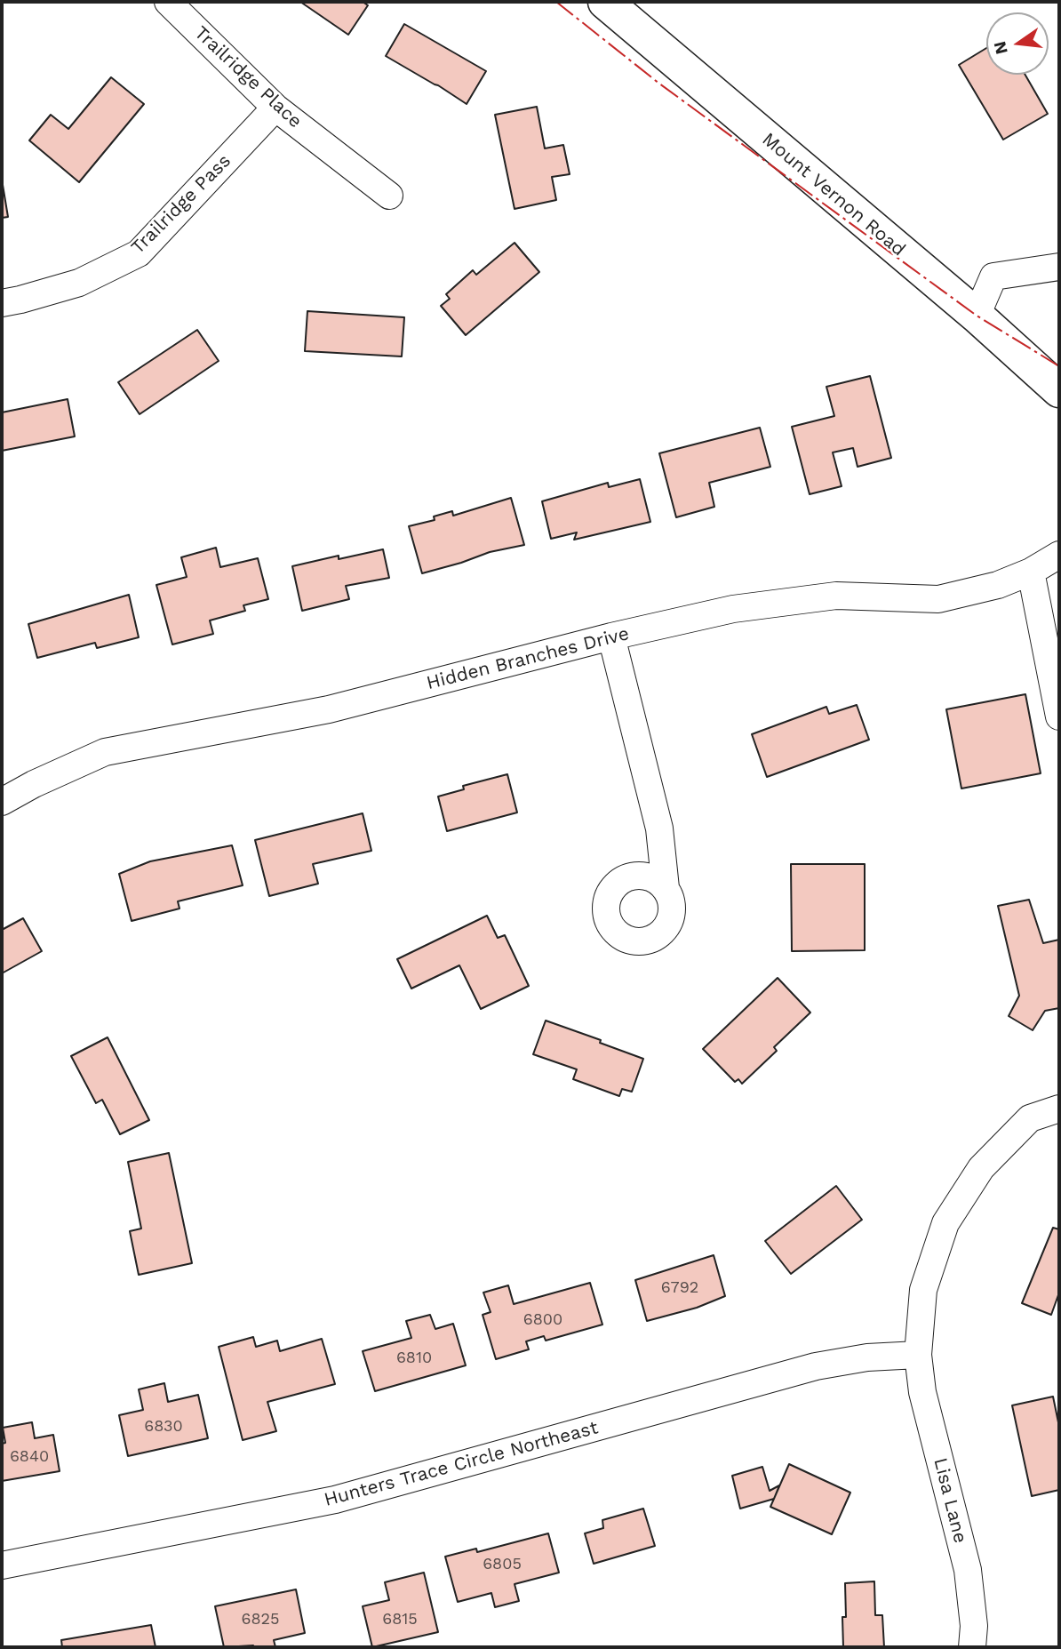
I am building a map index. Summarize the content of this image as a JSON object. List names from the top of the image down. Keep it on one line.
{"streets":{"street":["Trailridge Place","Mount Vernon Road","Trailridge Pass","Hidden Branches Drive","Hunters Trace Circle Northeast","Lisa Lane"]},"crossings":[["Trailridge Place","Trailridge Pass"],["Hunters Trace Circle Northeast","Lisa Lane"]],"house_numbers":["6792","6800","6810","6830","6840","6805","6825","6815"],"north":"left"}
